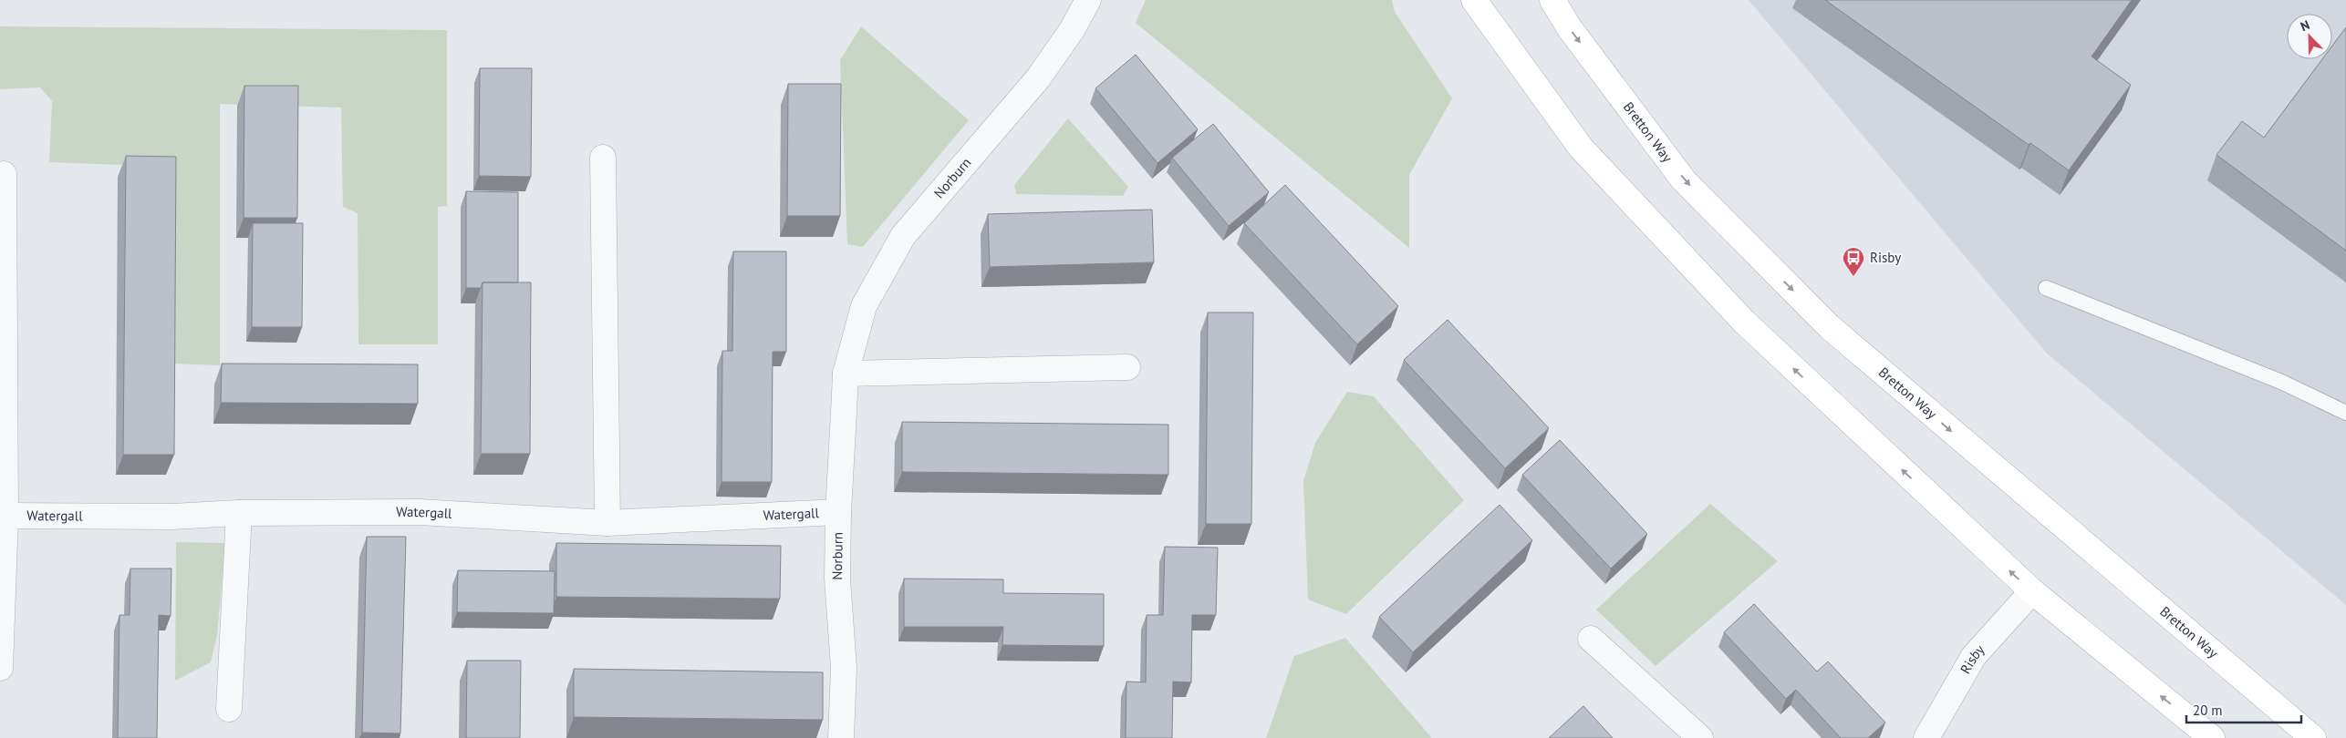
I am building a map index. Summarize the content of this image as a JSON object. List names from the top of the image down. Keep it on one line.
{"streets":{"street":["Bretton Way","Norburn","Watergall","Risby"]},"crossings":[["Norburn","Watergall"]],"places":{"bus stop":["Risby"]},"scale_bar":"20 m","north":"top left"}
